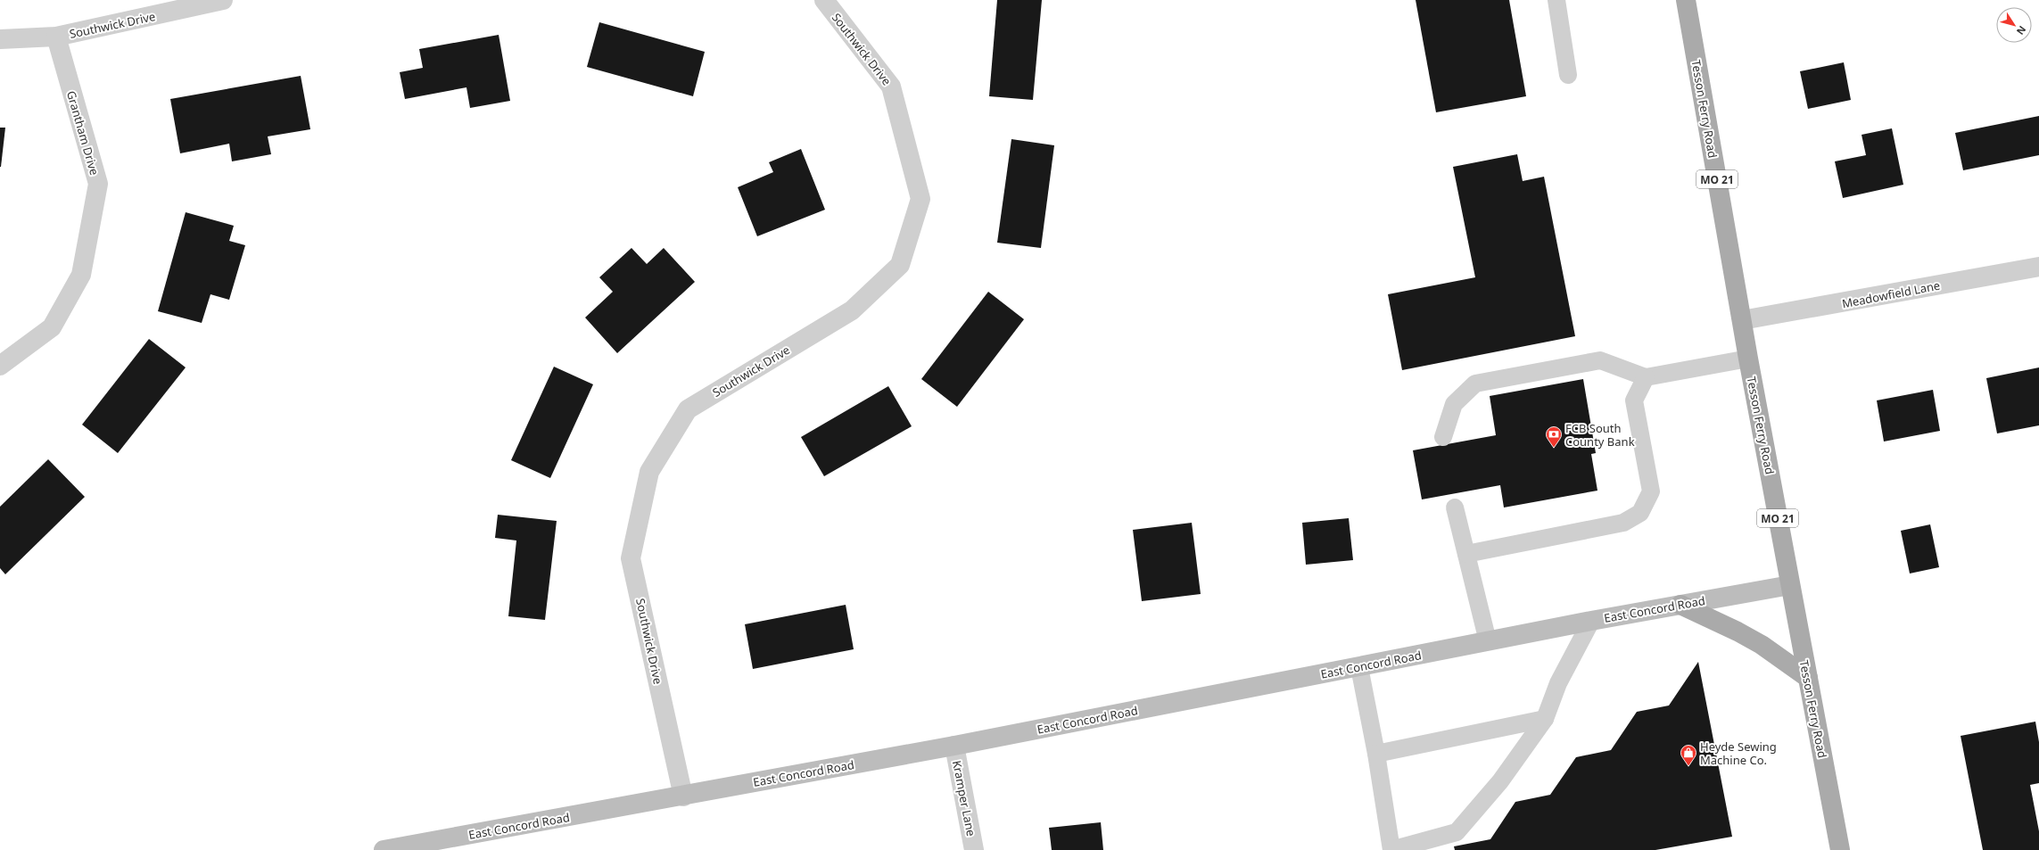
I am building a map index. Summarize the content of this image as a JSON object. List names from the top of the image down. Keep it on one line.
{"streets":{"main road":["Tesson Ferry Road","MO 21"],"street":["Southwick Drive","Grantham Drive","Meadowfield Lane","East Concord Road","Kramper Lane"]},"crossings":[["Southwick Drive","Grantham Drive"],["Southwick Drive","East Concord Road"],["Tesson Ferry Road","Meadowfield Lane"],["Tesson Ferry Road","East Concord Road"],["East Concord Road","Kramper Lane"]],"places":{"bank":["FCB South County Bank"],"shop":["Heyde Sewing Machine Co."]},"north":"bottom right"}
